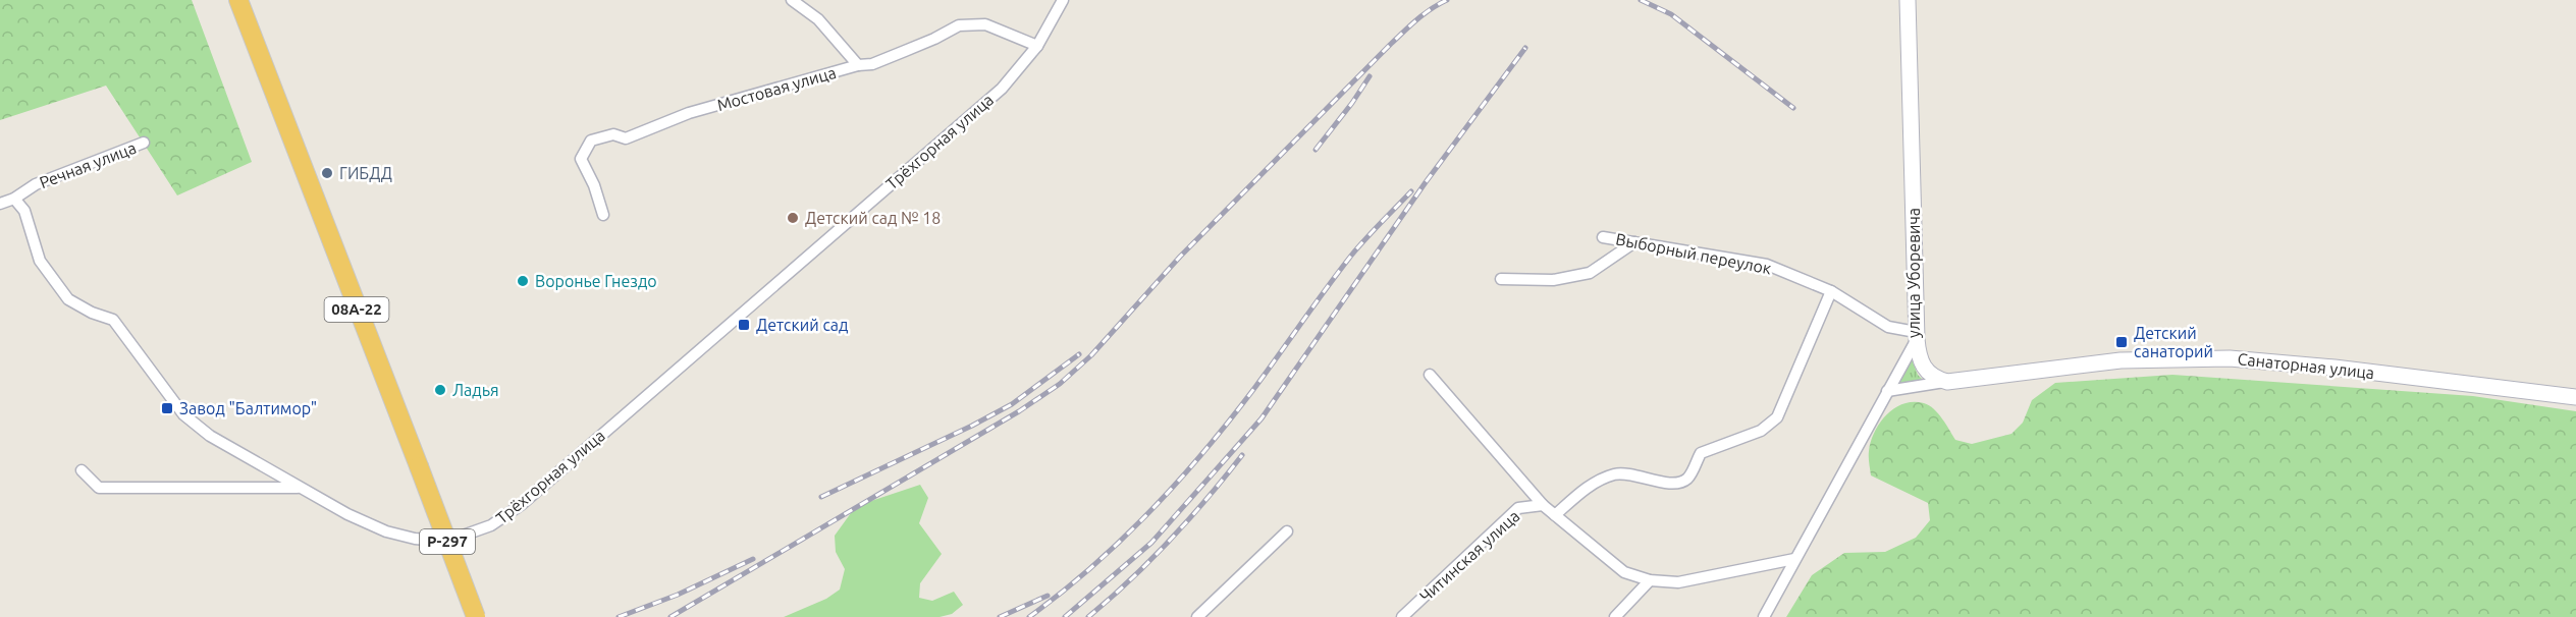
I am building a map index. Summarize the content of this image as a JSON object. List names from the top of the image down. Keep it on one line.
{"streets":{"highway":["08А-22","Р-297"],"main road":["улица Уборевича","Санаторная улица"],"street":["Мостовая улица","Трёхгорная улица","Речная улица","Выборный переулок","Читинская улица"]},"crossings":[["Мостовая улица","Трёхгорная улица"],["Трёхгорная улица","Речная улица"],["Выборный переулок","улица Уборевича"],["08А-22","Р-297"]],"places":{"other":["ГИБДД","Детский сад № 18","Воронье Гнездо","Ладья"],"transit":["Детский сад","Детский санаторий","Завод \"Балтимор\""]}}
